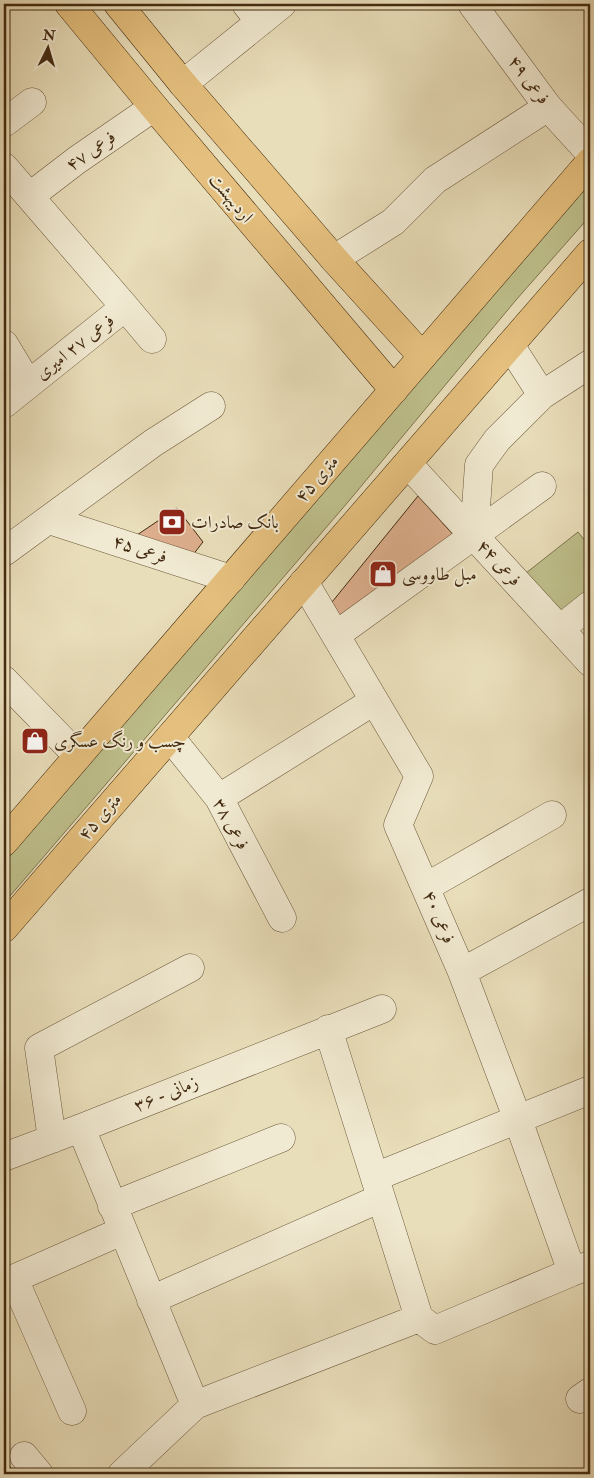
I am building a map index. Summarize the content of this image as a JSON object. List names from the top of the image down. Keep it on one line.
{"streets":{"main road":["اردیبهشت","۴۵ متری"],"street":["فرعی ۴۹","فرعی ۴۷","فرعی ۲۷ امیری","فرعی ۴۵","فرعی ۴۴","فرعی ۳۸","فرعی ۴۰","۳۶ - زمانی"]},"crossings":[["فرعی ۴۷","اردیبهشت"],["فرعی ۴۷","فرعی ۲۷ امیری"],["اردیبهشت","۴۵ متری"],["۴۵ متری","فرعی ۴۵"],["۴۵ متری","فرعی ۴۴"],["۴۵ متری","فرعی ۳۸"],["۴۵ متری","فرعی ۴۰"]],"places":{"bank":["بانک صادرات"],"shop":["مبل طاووسی","چسب و رنگ عسگری"]},"north":"top"}
